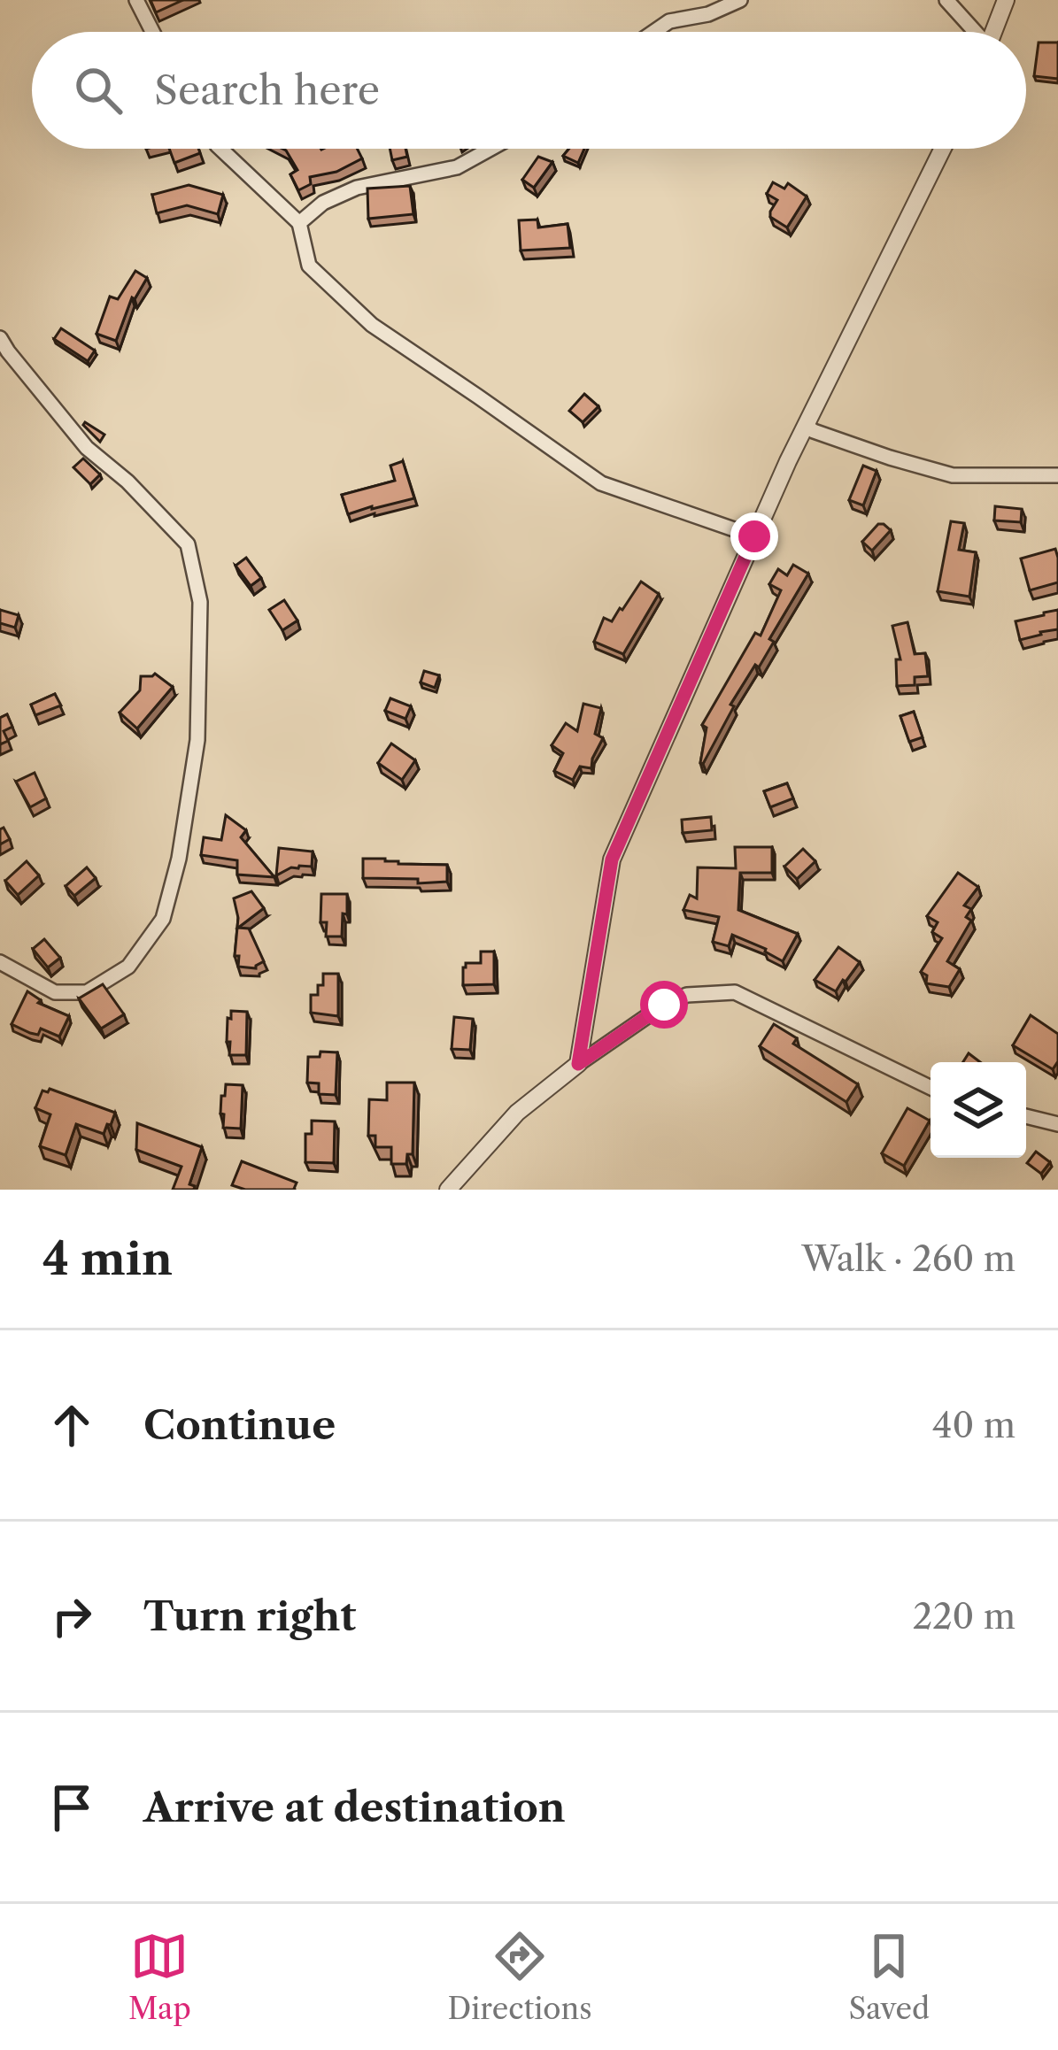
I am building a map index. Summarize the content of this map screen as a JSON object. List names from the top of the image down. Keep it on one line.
{"page":{"search":"Search here","heading":["4 min","Walk · 260 m"],"list":[["Continue","40 m"],["Turn right","220 m"],"Arrive at destination"],"nav":["Map","Directions","Saved"]}}
